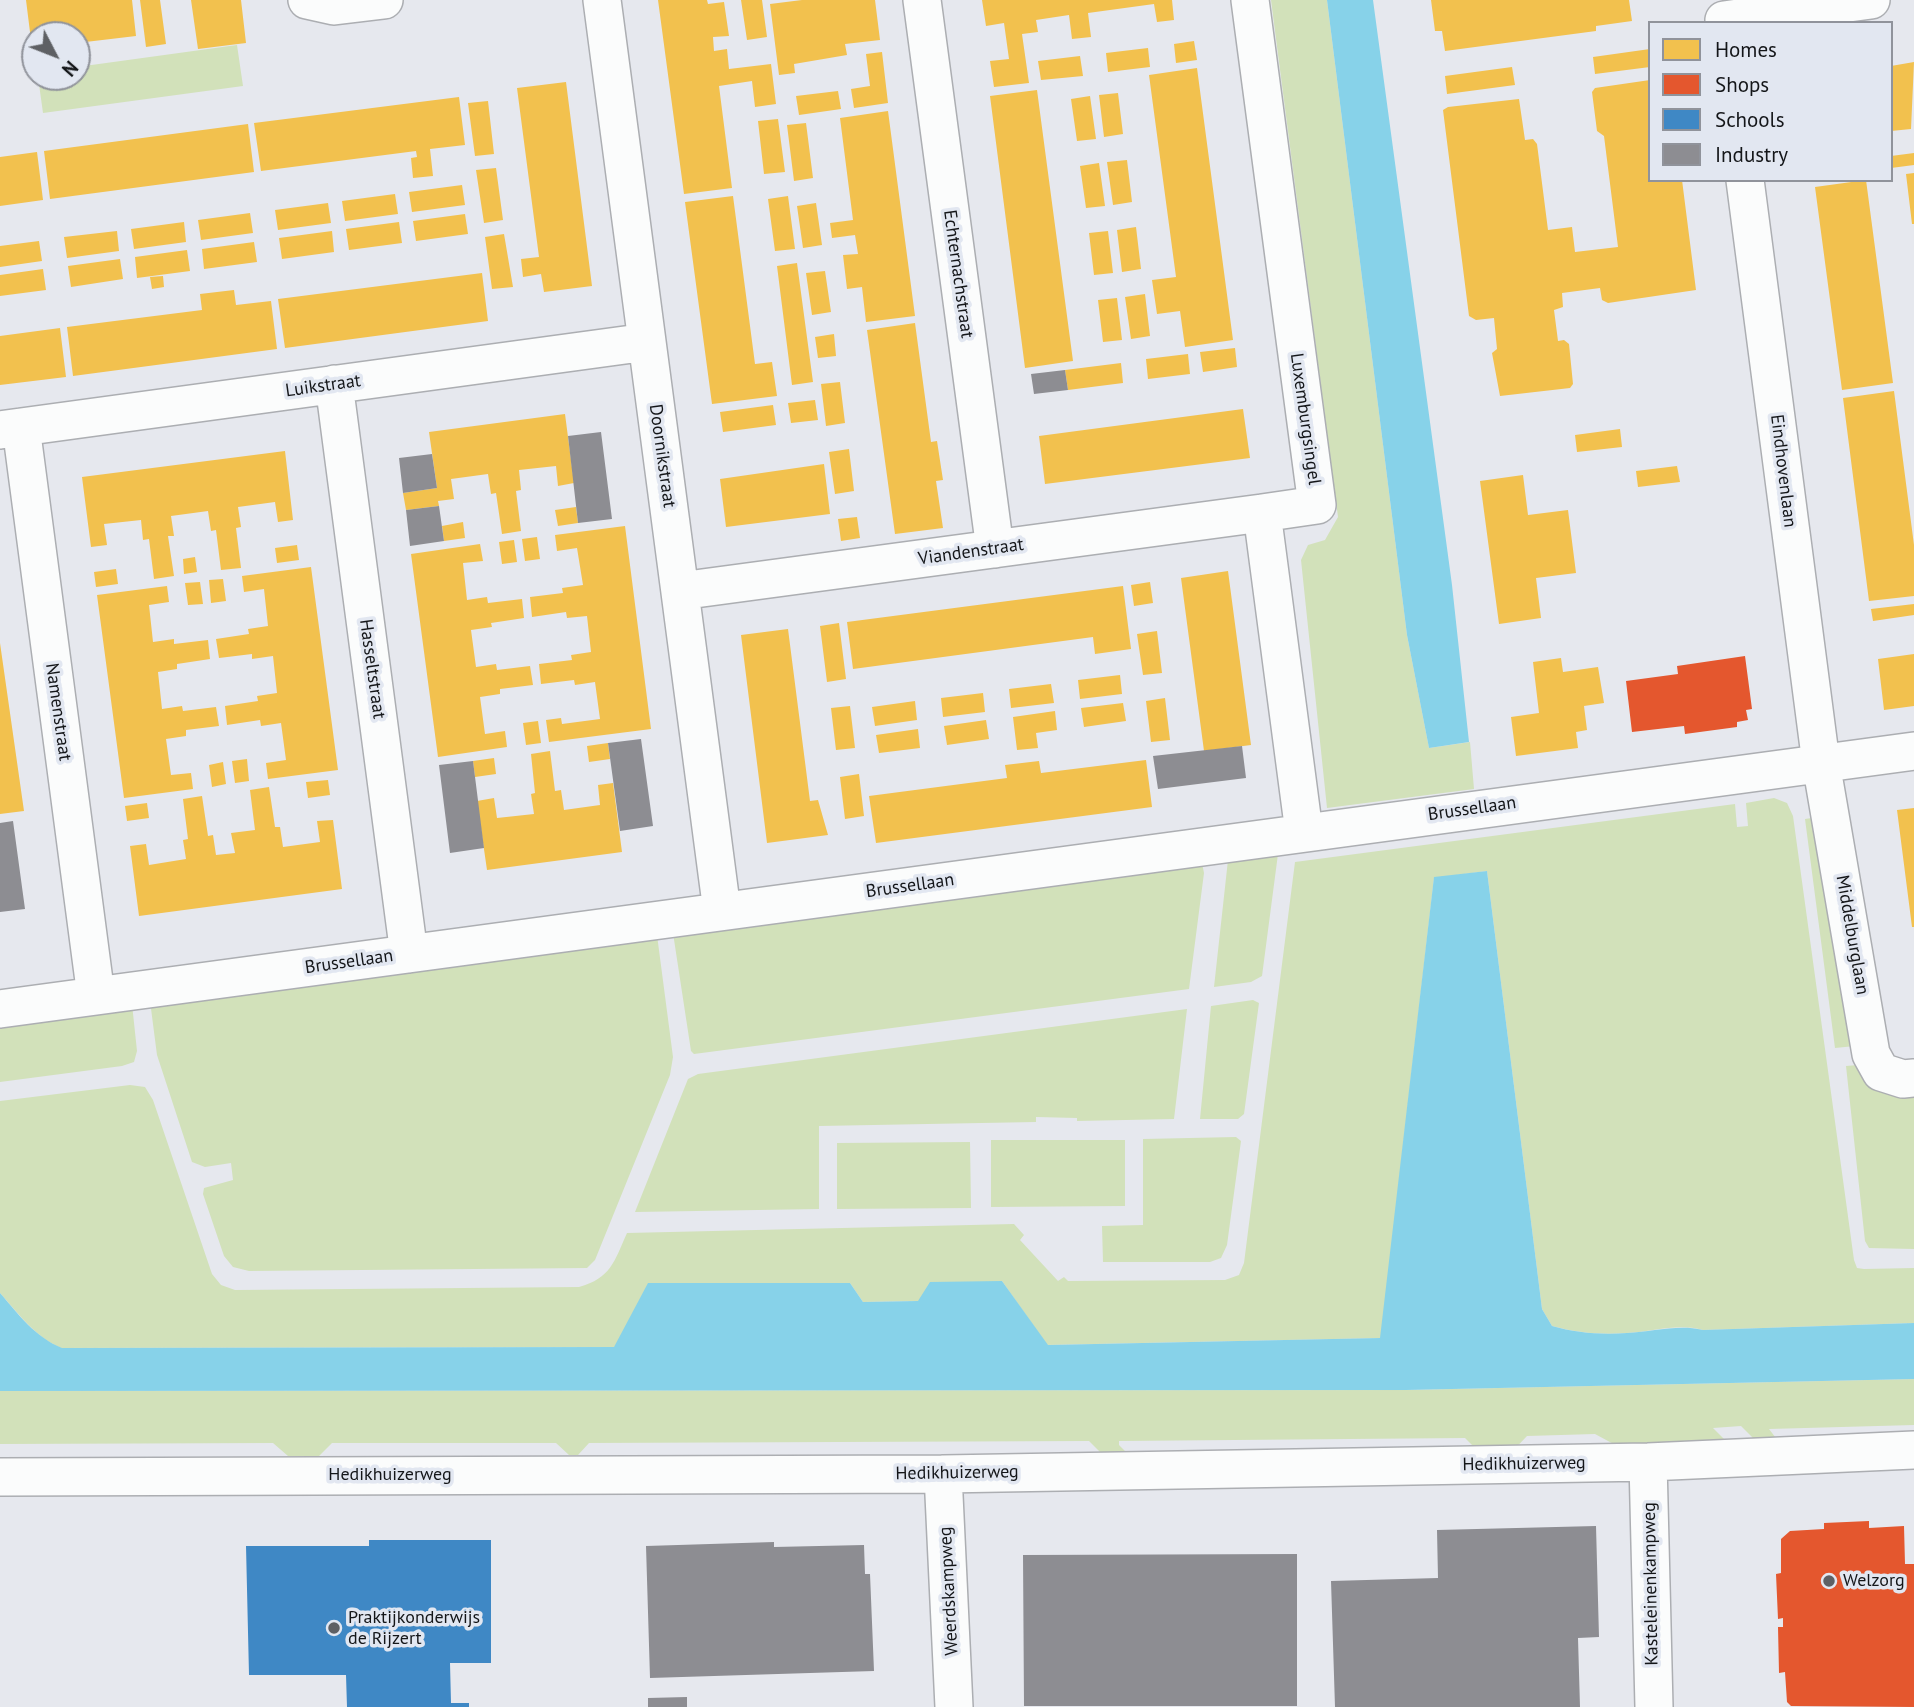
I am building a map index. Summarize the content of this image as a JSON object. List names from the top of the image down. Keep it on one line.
{"streets":{"street":["Echternachstraat","Luikstraat","Luxemburgsingel","Doornikstraat","Eindhovenlaan","Viandenstraat","Hasseltstraat","Namenstraat","Brussellaan","Middelburglaan","Hedikhuizerweg","Kasteleinenkampweg","Weerdskampweg"]},"crossings":[["Echternachstraat","Viandenstraat"],["Luikstraat","Doornikstraat"],["Luikstraat","Hasseltstraat"],["Luikstraat","Namenstraat"],["Luxemburgsingel","Viandenstraat"],["Doornikstraat","Viandenstraat"],["Doornikstraat","Brussellaan"],["Eindhovenlaan","Brussellaan"],["Eindhovenlaan","Middelburglaan"],["Hasseltstraat","Brussellaan"],["Namenstraat","Brussellaan"],["Brussellaan","Middelburglaan"],["Hedikhuizerweg","Kasteleinenkampweg"],["Hedikhuizerweg","Weerdskampweg"]],"places":["Welzorg","Praktijkonderwijs de Rijzert"],"legend":["Homes","Shops","Schools","Industry"],"north":"bottom right"}
